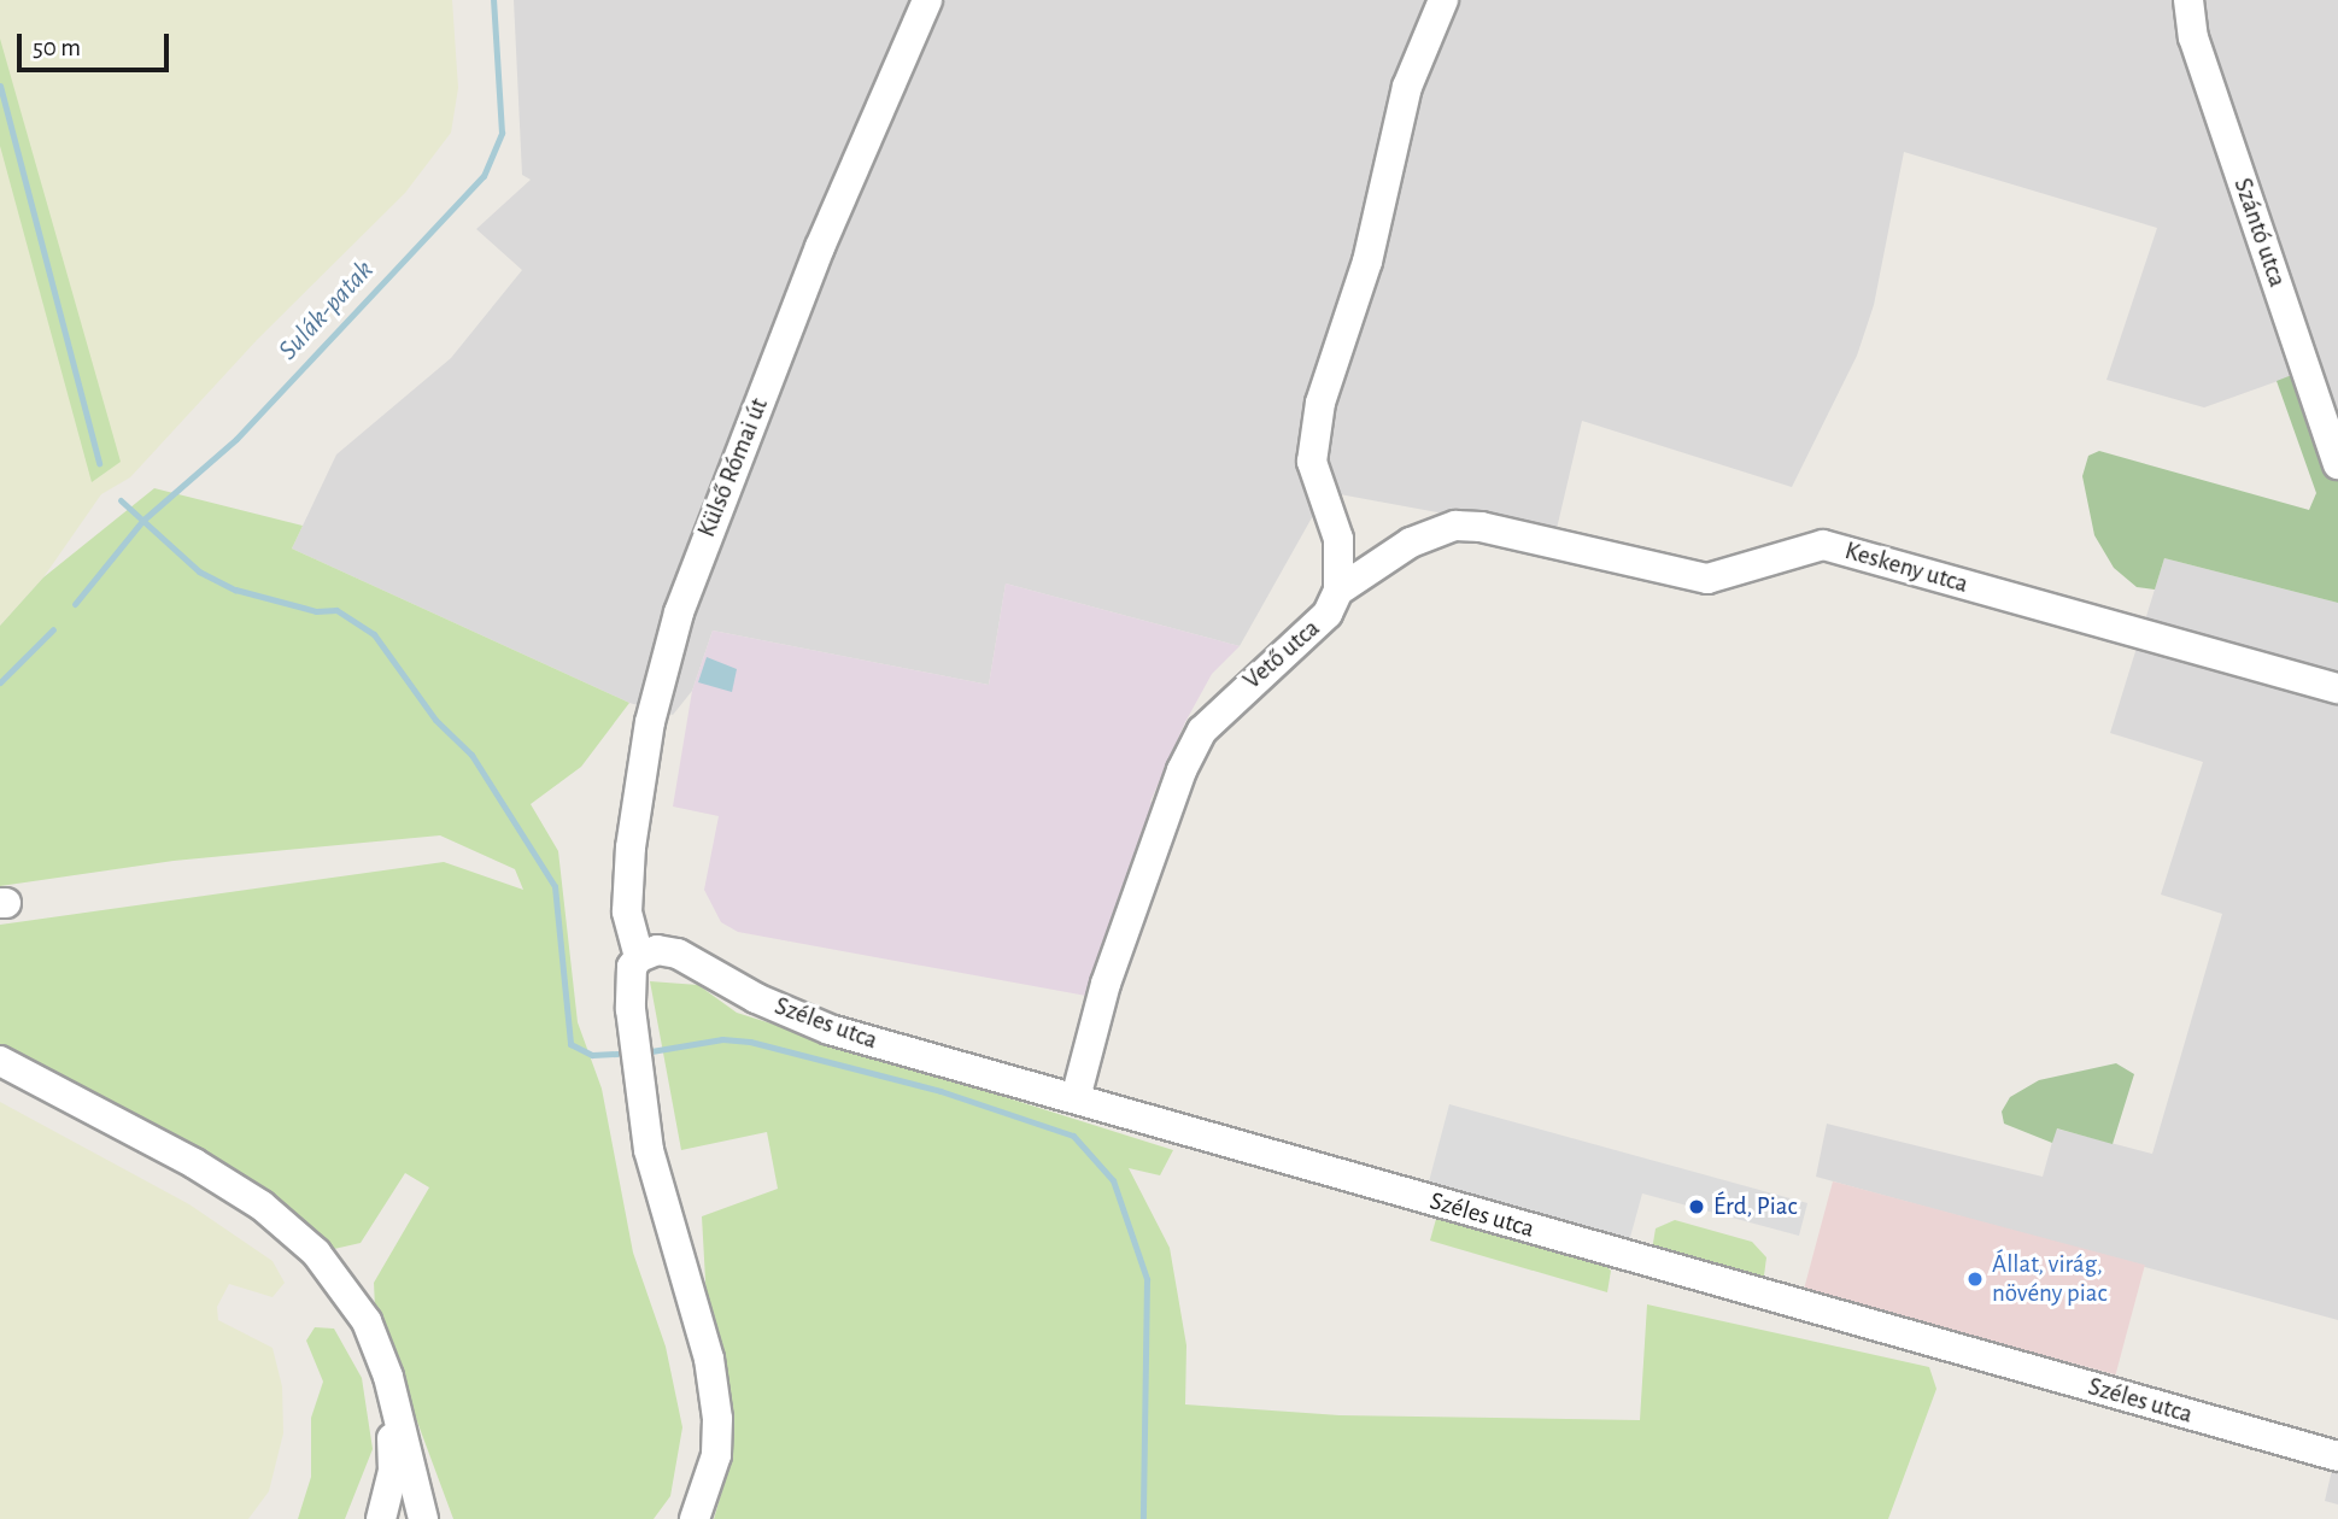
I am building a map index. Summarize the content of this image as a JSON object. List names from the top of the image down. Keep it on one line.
{"streets":{"street":["Szántó utca","Külső Római út","Keskeny utca","Vető utca","Széles utca"]},"crossings":[["Külső Római út","Széles utca"],["Keskeny utca","Vető utca"],["Vető utca","Széles utca"]],"water":["Sulák-patak"],"places":["Érd, Piac","Állat, virág, növény piac"],"scale_bar":"50 m"}
